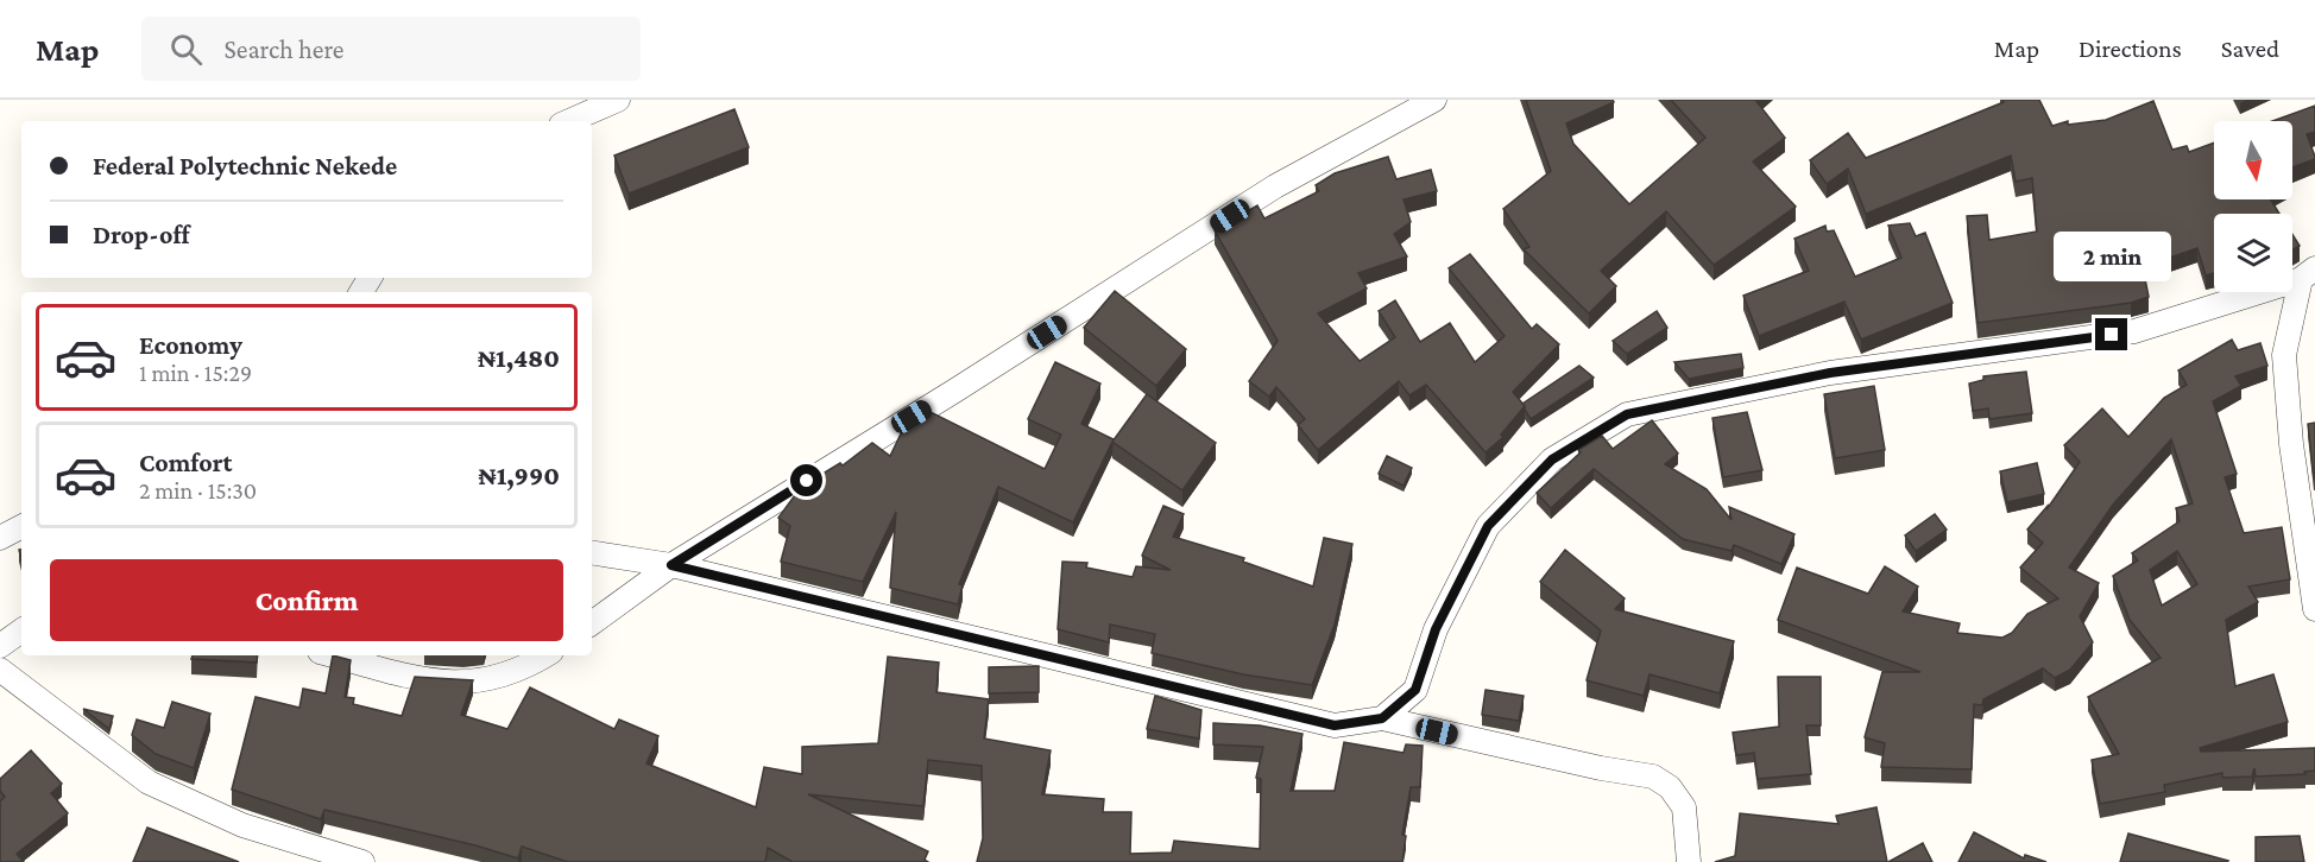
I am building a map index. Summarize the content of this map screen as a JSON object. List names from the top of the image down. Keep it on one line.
{"north":"bottom","page":{"header":"Map","search":"Search here","nav":["Map","Directions","Saved"],"banner":["Federal Polytechnic Nekede","Drop-off"],"bubble":"2 min","list":[{"name":"Economy","note":"1 min · 15:29","value":"₦1,480"},{"name":"Comfort","note":"2 min · 15:30","value":"₦1,990"}],"buttons":"Confirm"}}
